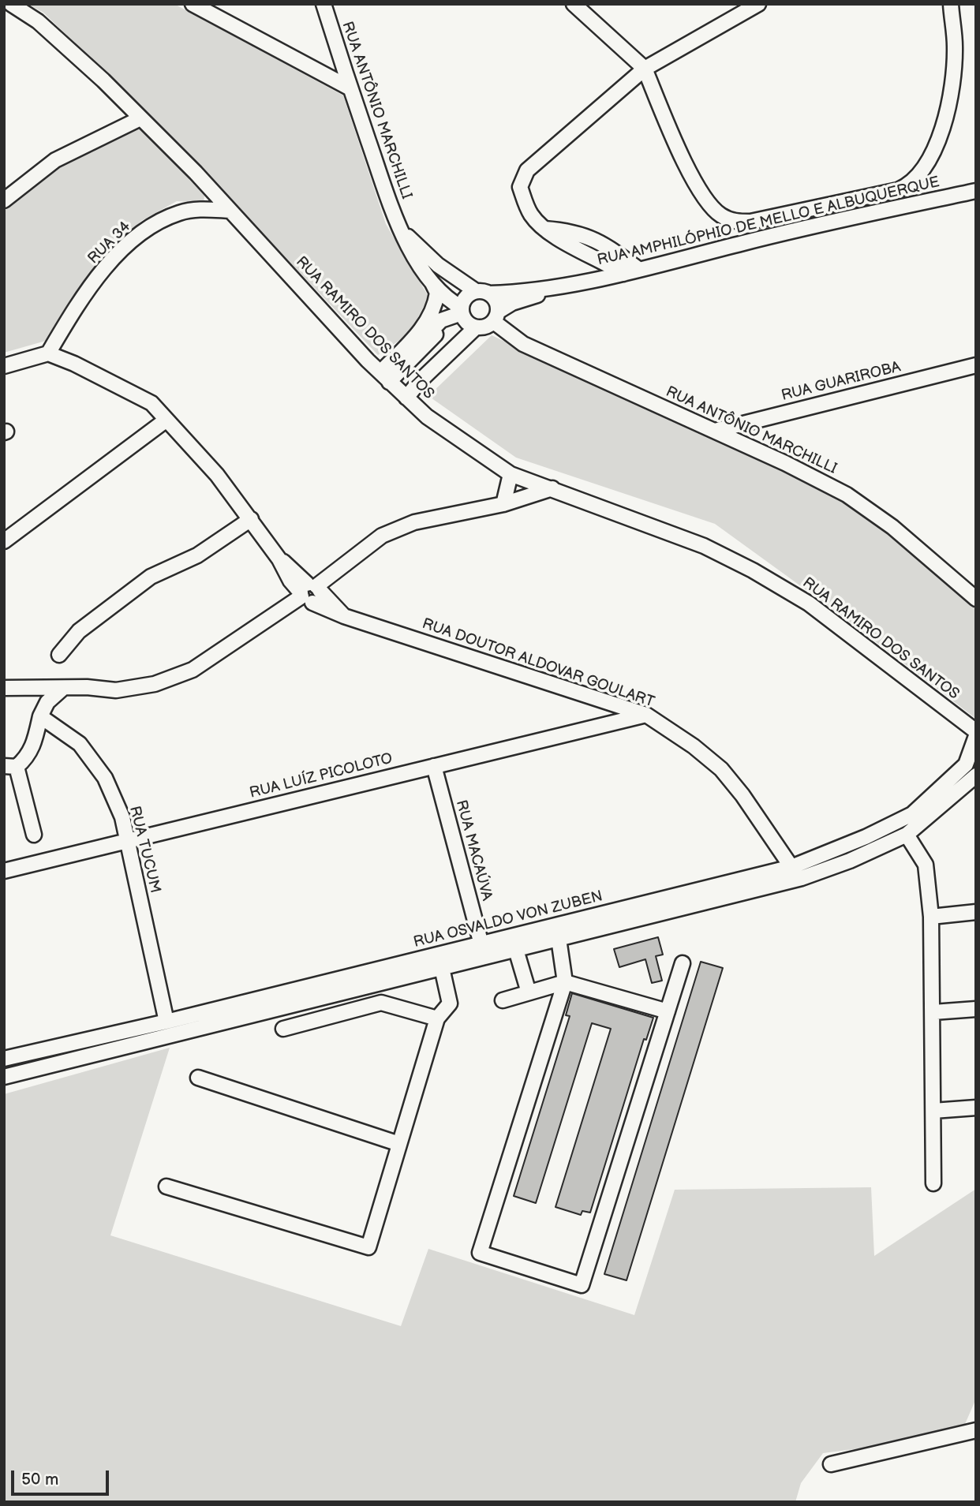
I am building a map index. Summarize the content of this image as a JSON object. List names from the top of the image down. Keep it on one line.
{"streets":{"street":["RUA ANTÔNIO MARCHILLI","RUA AMPHILÓPHIO DE MELLO E ALBUQUERQUE","RUA 34","RUA RAMIRO DOS SANTOS","RUA GUARIROBA","RUA DOUTOR ALDOVAR GOULART","RUA LUÍZ PICOLOTO","RUA TUCUM","RUA MACAÚVA","RUA OSVALDO VON ZUBEN"]},"crossings":[["RUA ANTÔNIO MARCHILLI","RUA AMPHILÓPHIO DE MELLO E ALBUQUERQUE"],["RUA ANTÔNIO MARCHILLI","RUA GUARIROBA"],["RUA 34","RUA RAMIRO DOS SANTOS"],["RUA 34","RUA DOUTOR ALDOVAR GOULART"],["RUA DOUTOR ALDOVAR GOULART","RUA LUÍZ PICOLOTO"],["RUA DOUTOR ALDOVAR GOULART","RUA OSVALDO VON ZUBEN"],["RUA LUÍZ PICOLOTO","RUA TUCUM"],["RUA LUÍZ PICOLOTO","RUA MACAÚVA"],["RUA TUCUM","RUA OSVALDO VON ZUBEN"],["RUA MACAÚVA","RUA OSVALDO VON ZUBEN"]],"scale_bar":"50 m"}
